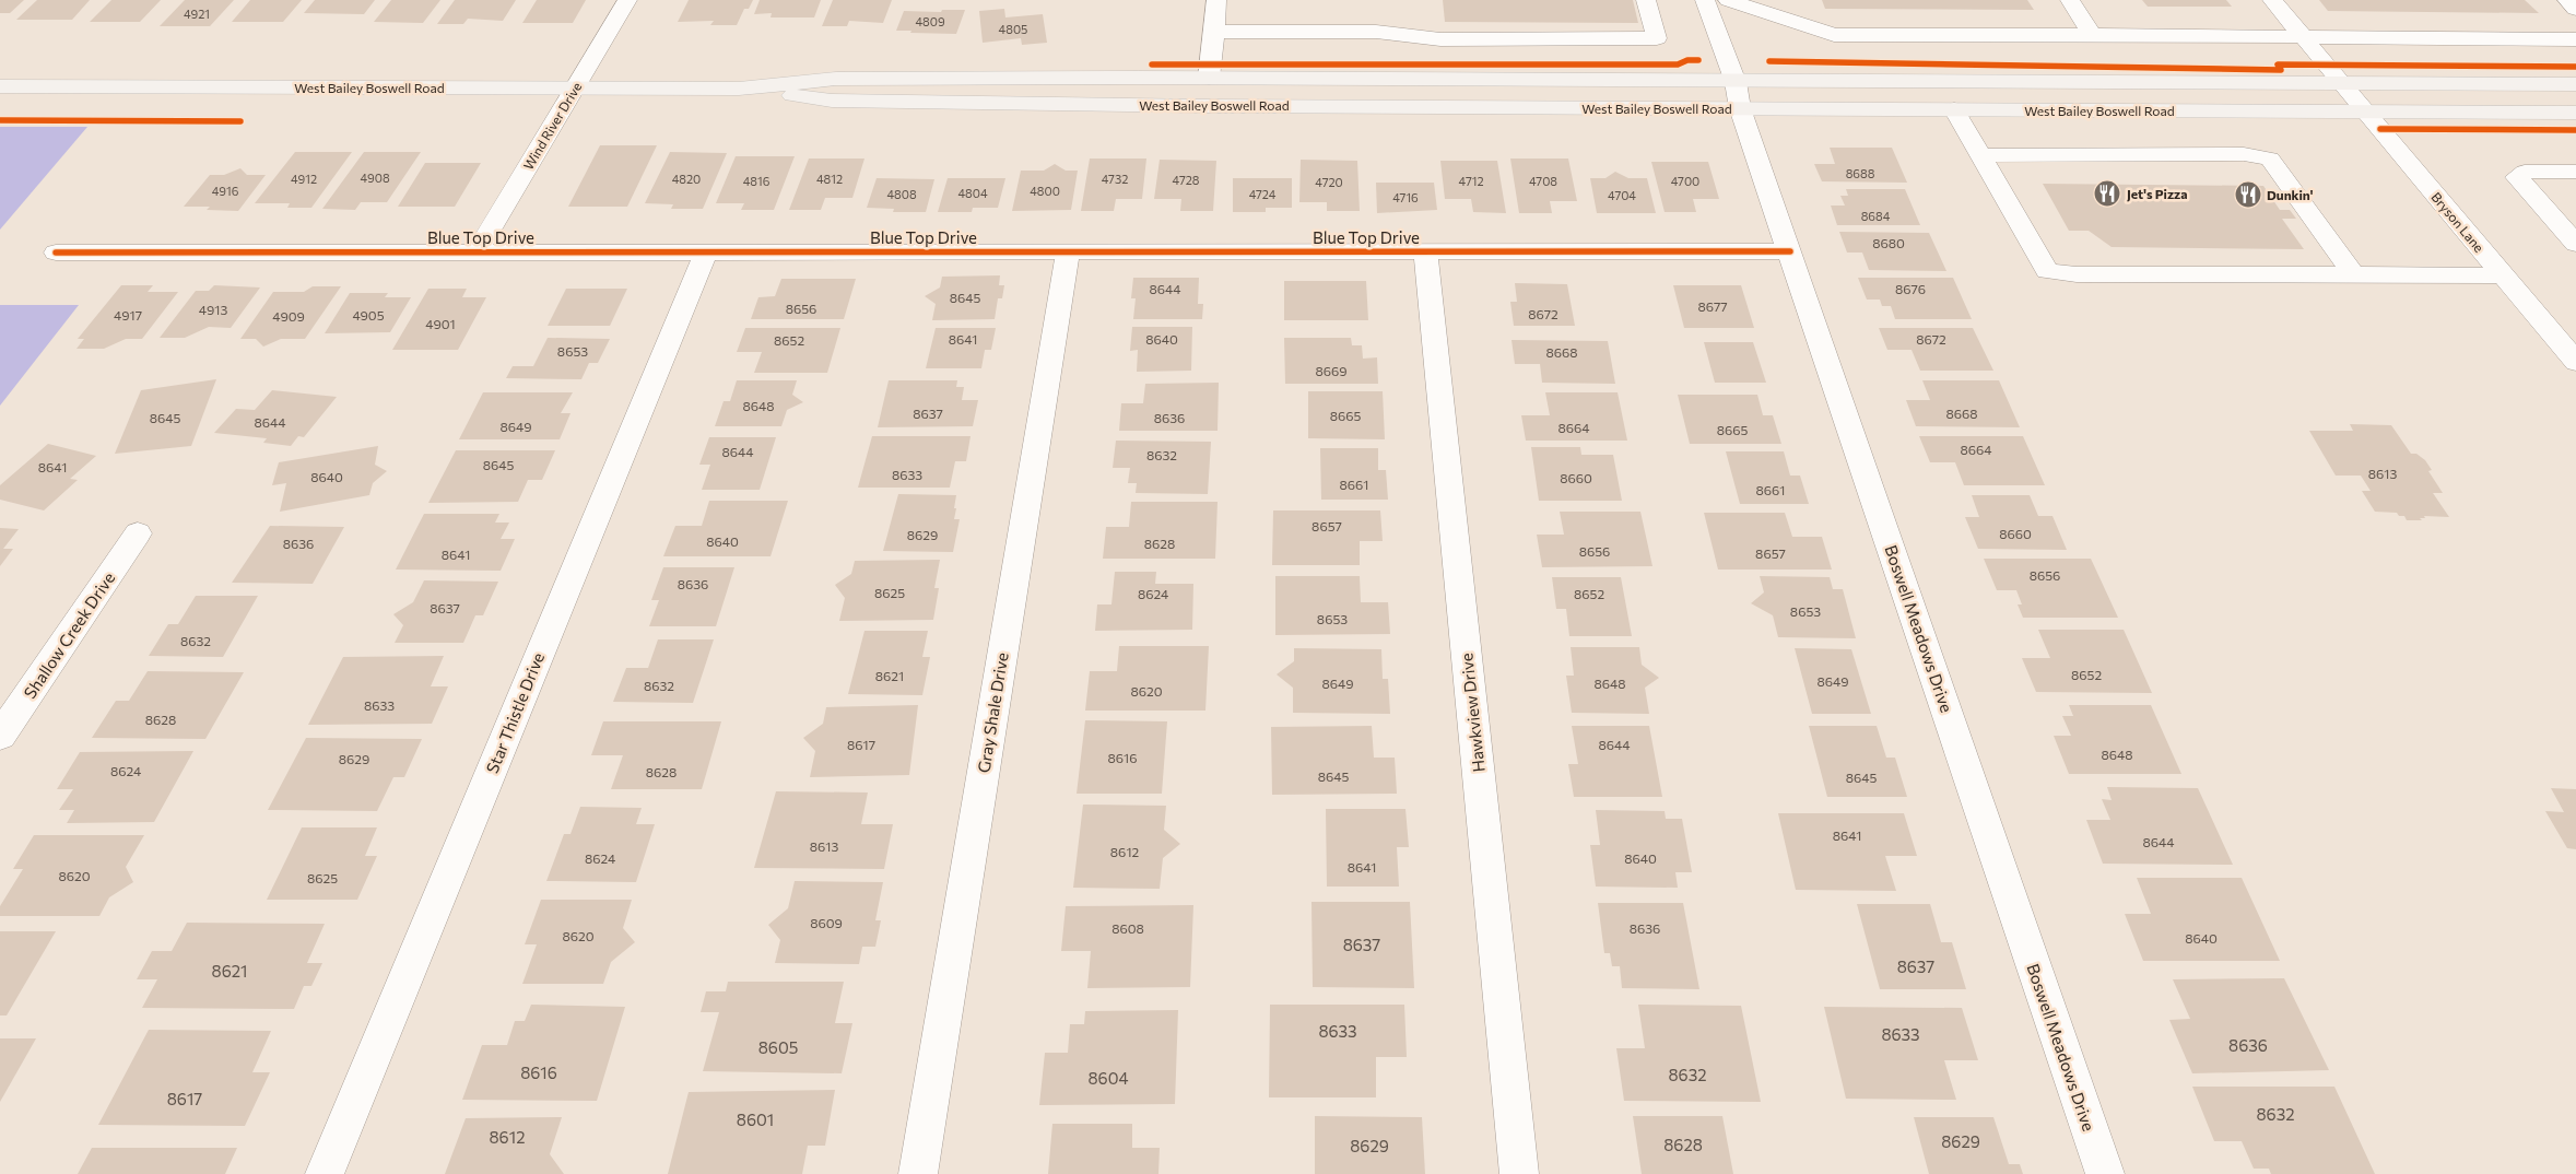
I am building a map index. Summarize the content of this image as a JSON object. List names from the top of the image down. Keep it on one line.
{"streets":{"main road":["West Bailey Boswell Road"],"street":["Wind River Drive","Bryson Lane","Blue Top Drive","Boswell Meadows Drive","Shallow Creek Drive","Star Thistle Drive","Gray Shale Drive","Hawkview Drive"]},"crossings":[["West Bailey Boswell Road","Wind River Drive"],["West Bailey Boswell Road","Bryson Lane"],["West Bailey Boswell Road","Boswell Meadows Drive"],["Wind River Drive","Blue Top Drive"],["Blue Top Drive","Boswell Meadows Drive"],["Blue Top Drive","Star Thistle Drive"],["Blue Top Drive","Gray Shale Drive"],["Blue Top Drive","Hawkview Drive"]],"places":{"restaurant":["Jet's Pizza","Dunkin'"]},"house_numbers":["4921","4809","4805","8688","4908","4912","4820","4812","4732","4728","4816","4712","4708","4700","4720","4916","4800","4804","4808","4724","4704","4716","8684","8680","8644","8676","8645","8677","8656","4913","8672","4917","4905","4909","4901","8641","8640","8672","8652","8653","8668","8669","8648","8637","8668","8665","8645","8636","8644","8649","8664","8665","8664","8644","8632","8645","8641","8613","8633","8640","8660","8661","8661","8657","8660","8629","8640","8636","8628","8656","8657","8641","8656","8636","8625","8624","8652","8637","8653","8653","8632","8652","8621","8649","8649","8648","8632","8620","8633","8628","8617","8644","8648","8616","8629","8624","8628","8645","8645","8641","8644","8613","8612","8624","8640","8641","8620","8625","8609","8608","8636","8620","8640","8637","8637","8621","8633","8633","8636","8605","8616","8632","8604","8617","8632","8601","8612","8629","8628","8629"]}
